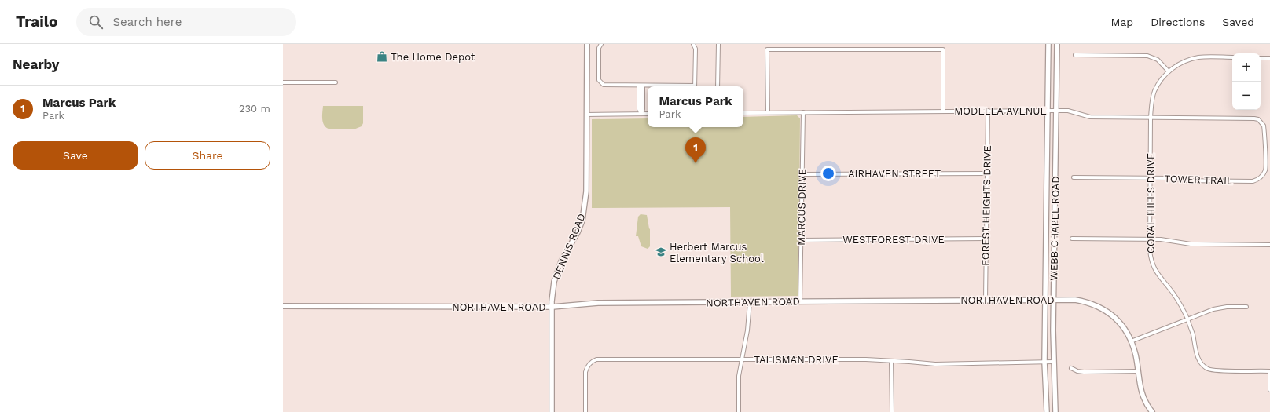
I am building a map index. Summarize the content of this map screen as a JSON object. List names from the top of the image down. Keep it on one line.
{"streets":{"street":["MODELLA AVENUE","AIRHAVEN STREET","TOWER TRAIL","CORAL HILLS DRIVE","FOREST HEIGHTS DRIVE","MARCUS DRIVE","WEBB CHAPEL ROAD","WESTFOREST DRIVE","DENNIS ROAD","NORTHAVEN ROAD","TALISMAN DRIVE"]},"crossings":[["MODELLA AVENUE","TOWER TRAIL"],["MODELLA AVENUE","CORAL HILLS DRIVE"],["MODELLA AVENUE","FOREST HEIGHTS DRIVE"],["MODELLA AVENUE","MARCUS DRIVE"],["MODELLA AVENUE","WEBB CHAPEL ROAD"],["AIRHAVEN STREET","FOREST HEIGHTS DRIVE"],["AIRHAVEN STREET","MARCUS DRIVE"],["TOWER TRAIL","CORAL HILLS DRIVE"],["FOREST HEIGHTS DRIVE","WESTFOREST DRIVE"],["FOREST HEIGHTS DRIVE","NORTHAVEN ROAD"],["MARCUS DRIVE","WESTFOREST DRIVE"],["MARCUS DRIVE","NORTHAVEN ROAD"],["WEBB CHAPEL ROAD","NORTHAVEN ROAD"],["WEBB CHAPEL ROAD","TALISMAN DRIVE"],["DENNIS ROAD","NORTHAVEN ROAD"]],"places":{"shop":["The Home Depot"],"school or university":["Herbert Marcus Elementary School"]},"page":{"header":"Trailo","search":"Search here","nav":["Map","Directions","Saved"],"heading":"Nearby","map_buttons":["+","−"],"list":[{"mark":"1","name":"Marcus Park","note":"Park","value":"230 m"}],"popup":["Marcus Park","Park"],"buttons":["Save","Share"],"pins":"1"}}
